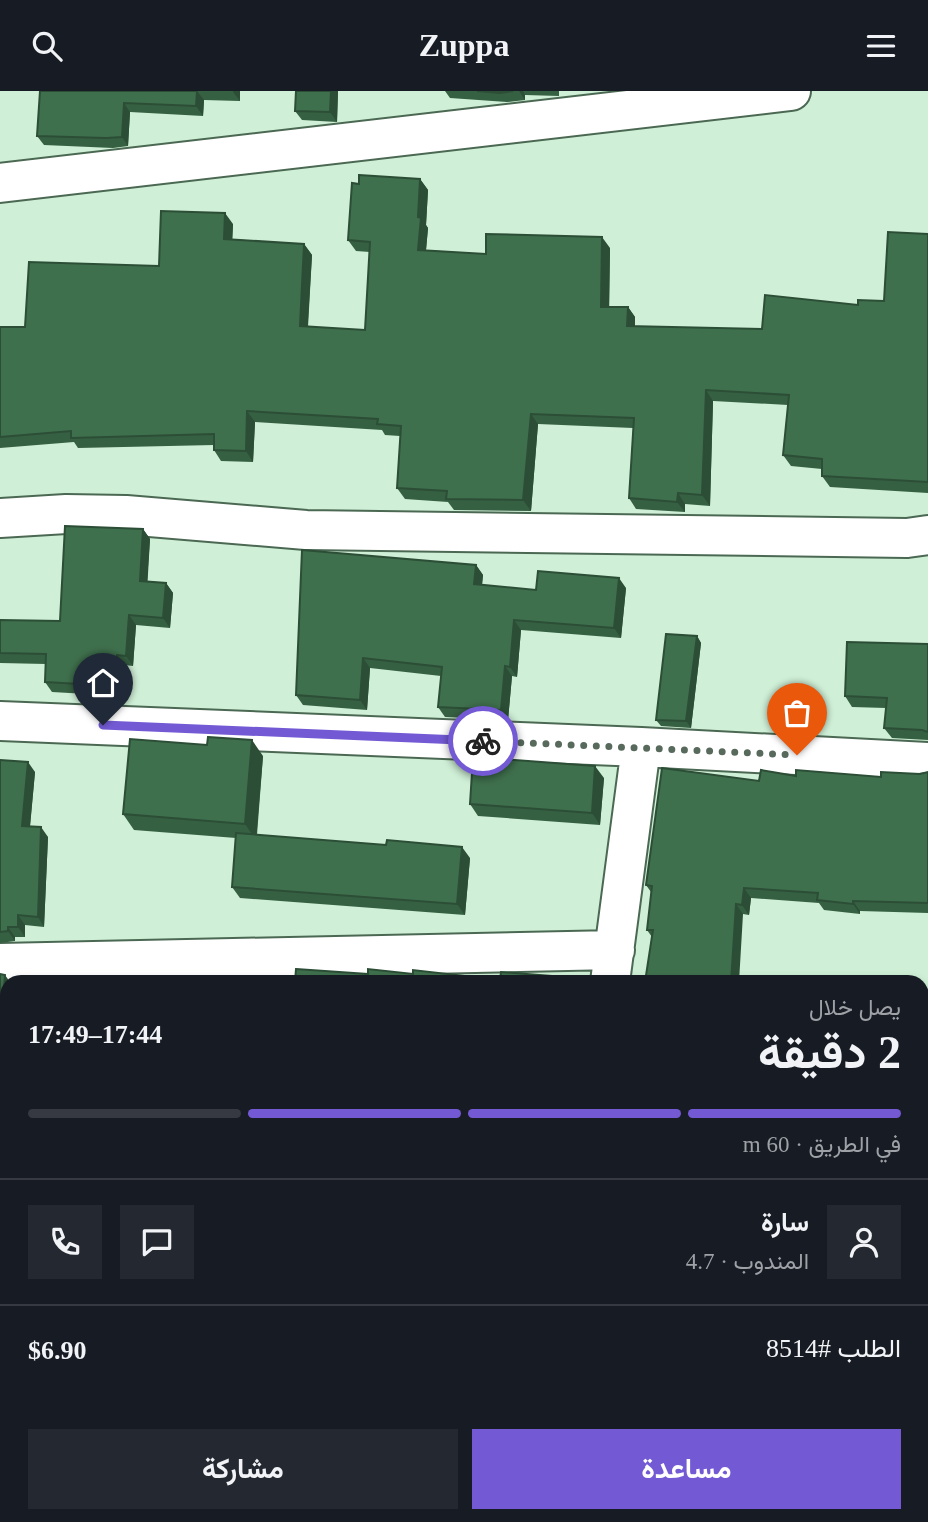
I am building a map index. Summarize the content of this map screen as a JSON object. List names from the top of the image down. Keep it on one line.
{"page":{"header":"Zuppa","heading":["2 دقيقة","يصل خلال","17:44–17:49"],"panel":["سارة","المندوب · 4.7","الطلب #8514","$6.90"],"bar":"في الطريق · 60 m","buttons":["مساعدة","مشاركة"]}}
